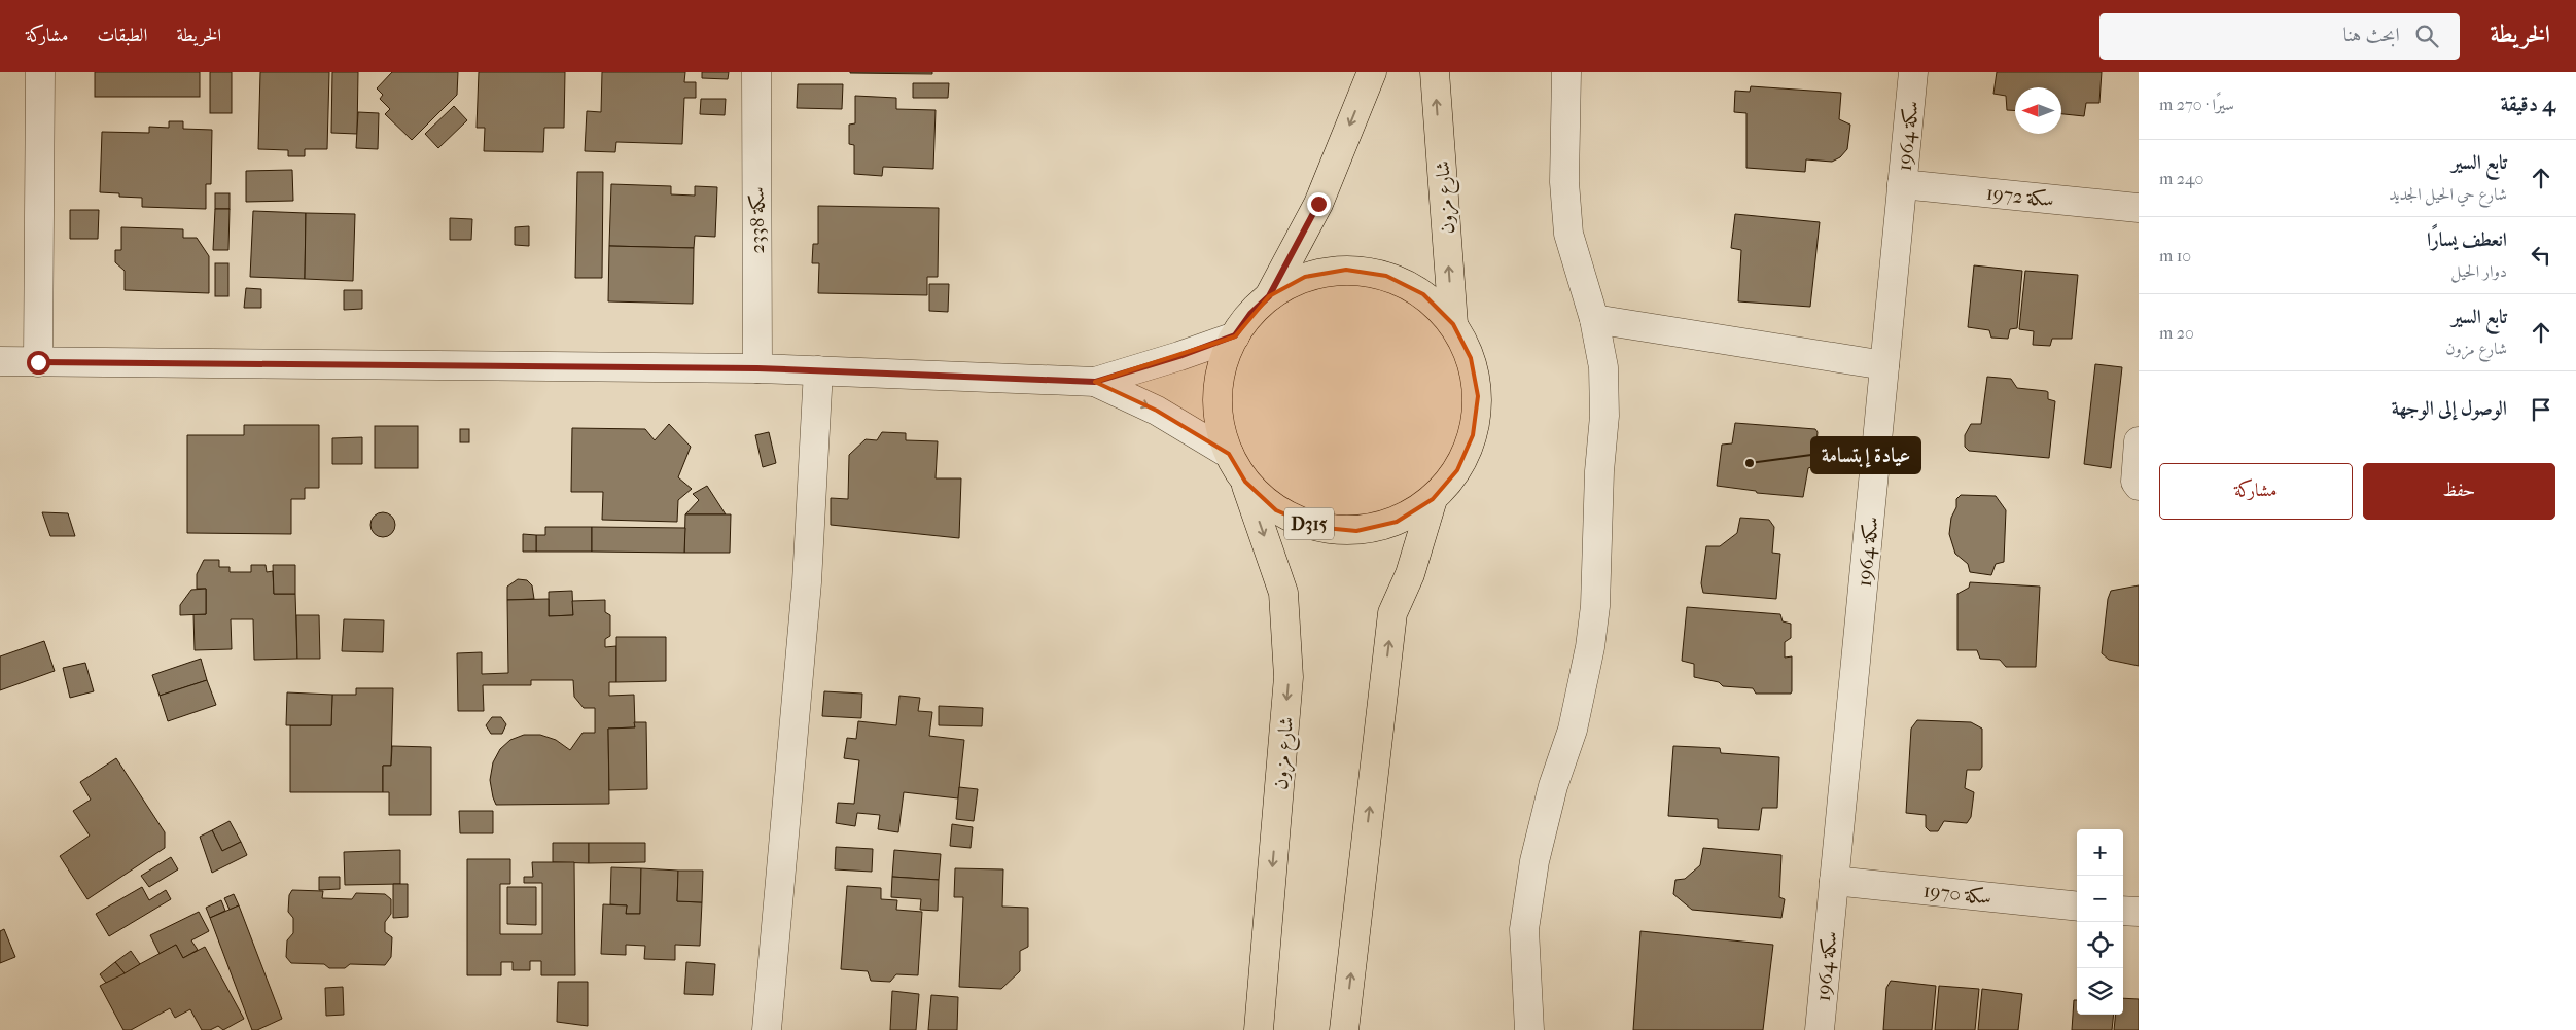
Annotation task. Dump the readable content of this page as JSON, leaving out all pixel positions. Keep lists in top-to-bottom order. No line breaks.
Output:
{"streets":{"main road":["شارع مزون","D315"],"street":["سكة 1964","سكة 1972","سكة 2338","سكة 1970"]},"crossings":[["سكة 1964","سكة 1972"],["سكة 1964","سكة 1970"],["شارع مزون","D315"]],"places":["عيادة إبتسامة"],"north":"left","page":{"header":"الخريطة","search":"ابحث هنا","nav":["الخريطة","الطبقات","مشاركة"],"heading":["4 دقيقة","سيرًا · 270 m"],"list":[["تابع السير","شارع حي الحيل الجديد","240 m"],["انعطف يسارًا","دوار الحيل","10 m"],["تابع السير","شارع مزون","20 m"],"الوصول إلى الوجهة"],"buttons":["حفظ","مشاركة"],"map_buttons":["+","−"]}}
